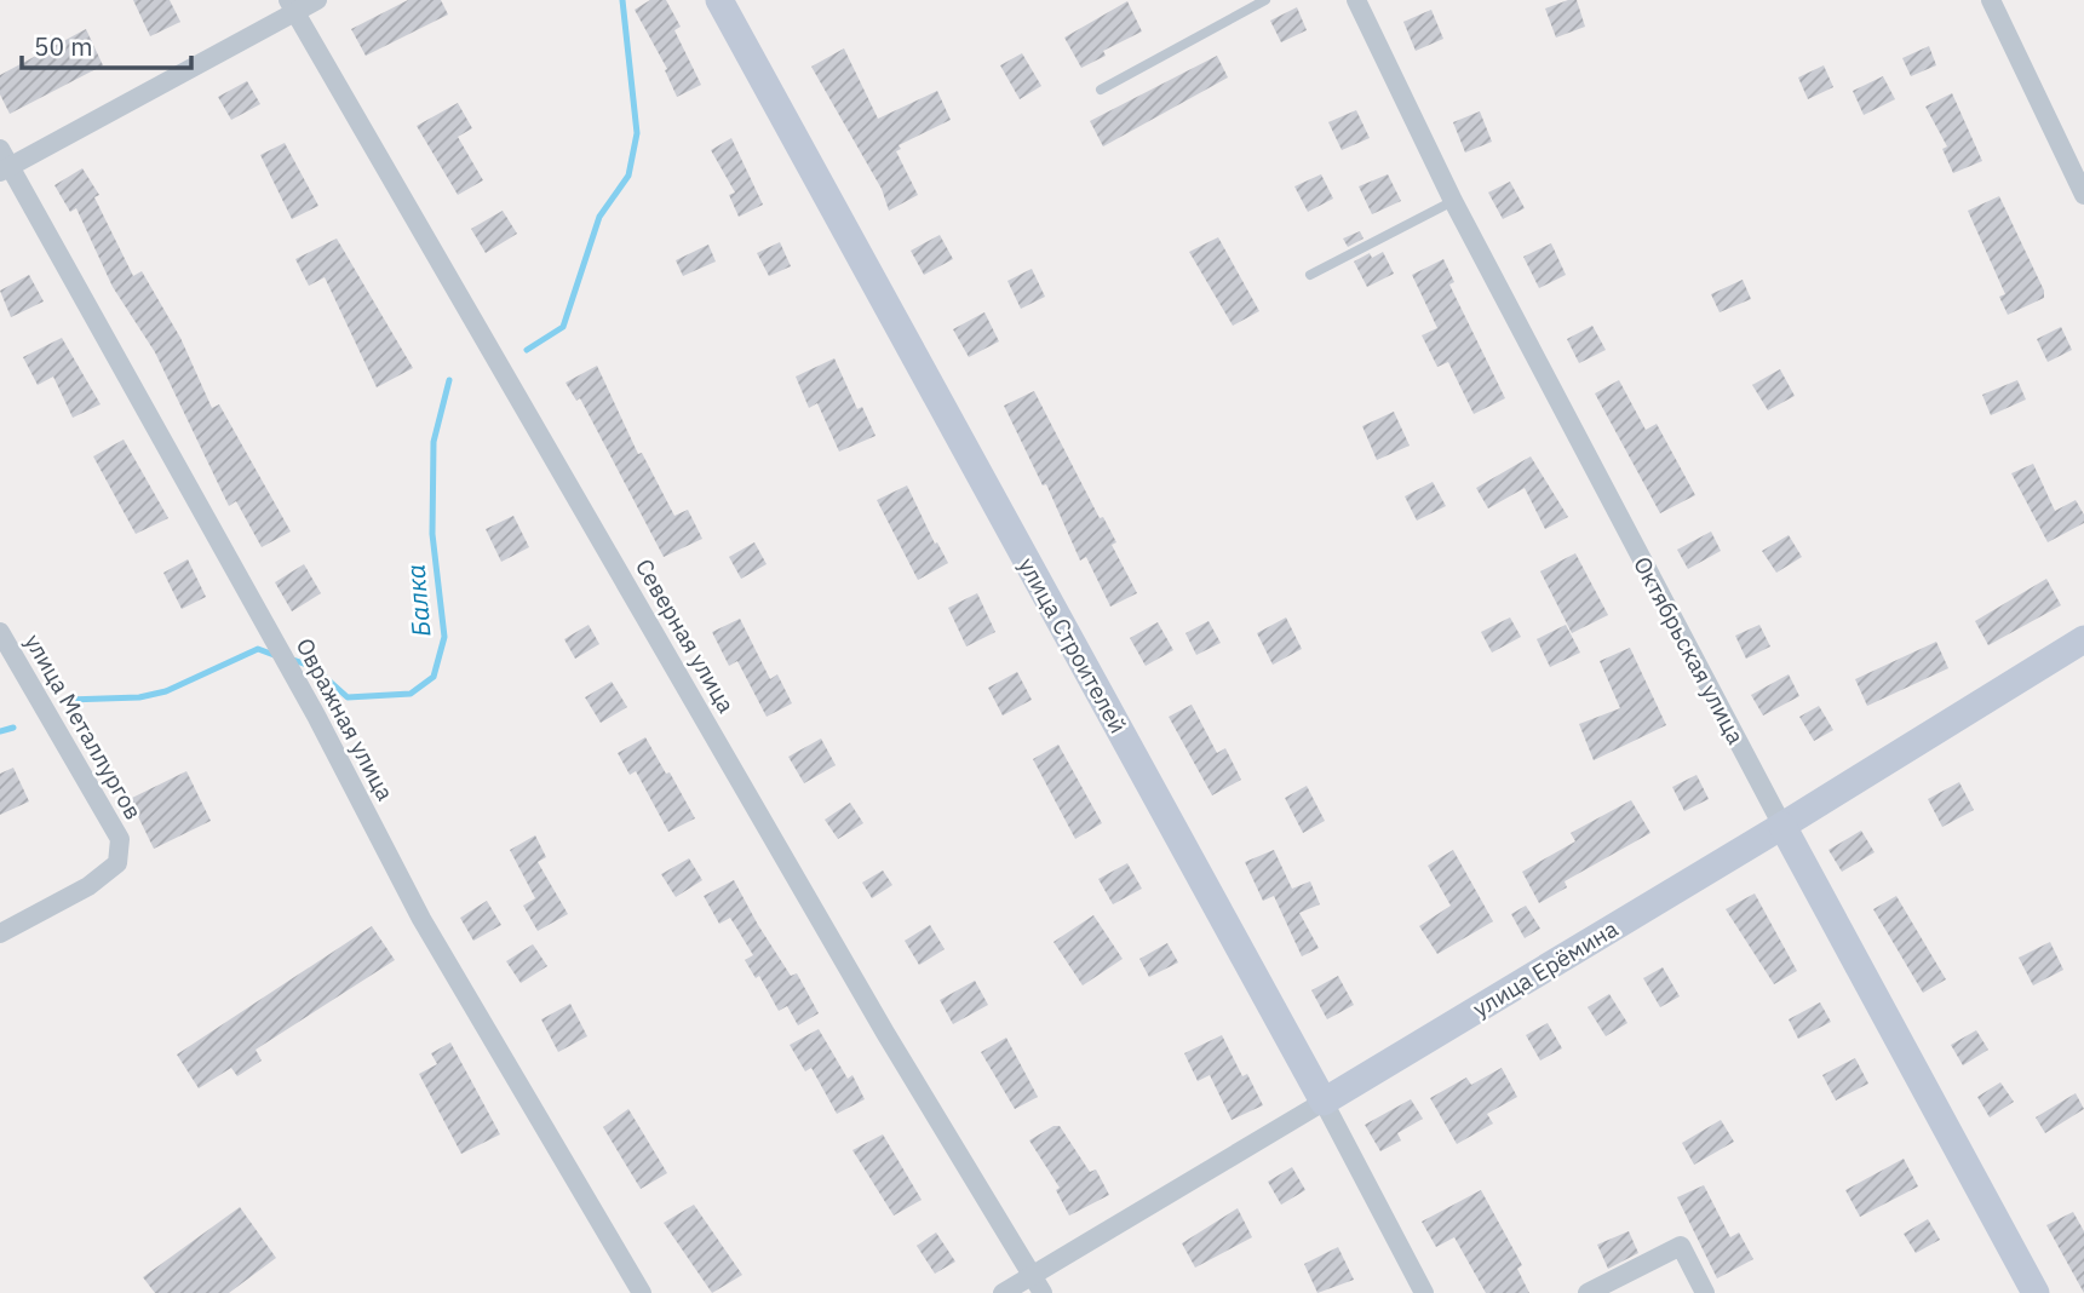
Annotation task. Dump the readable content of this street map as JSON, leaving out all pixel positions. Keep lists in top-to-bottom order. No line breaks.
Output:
{"streets":{"street":["Северная улица","улица Строителей","Октябрьская улица","Овражная улица","улица Металлургов","улица Ерёмина"]},"crossings":[["Северная улица","улица Ерёмина"],["улица Строителей","улица Ерёмина"],["Октябрьская улица","улица Ерёмина"]],"water":["Балка"],"scale_bar":"50 m"}
